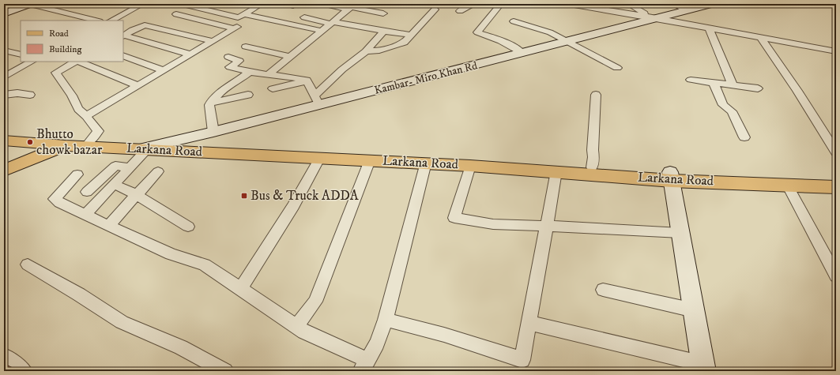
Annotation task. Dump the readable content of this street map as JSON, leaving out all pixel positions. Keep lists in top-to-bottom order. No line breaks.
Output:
{"streets":{"main road":["Kambar- Miro Khan Rd","Larkana Road"]},"crossings":[["Kambar- Miro Khan Rd","Larkana Road"]],"places":{"other":["Bhutto chowk bazar"],"transit":["Bus & Truck ADDA"]},"legend":["Road","Building"]}
